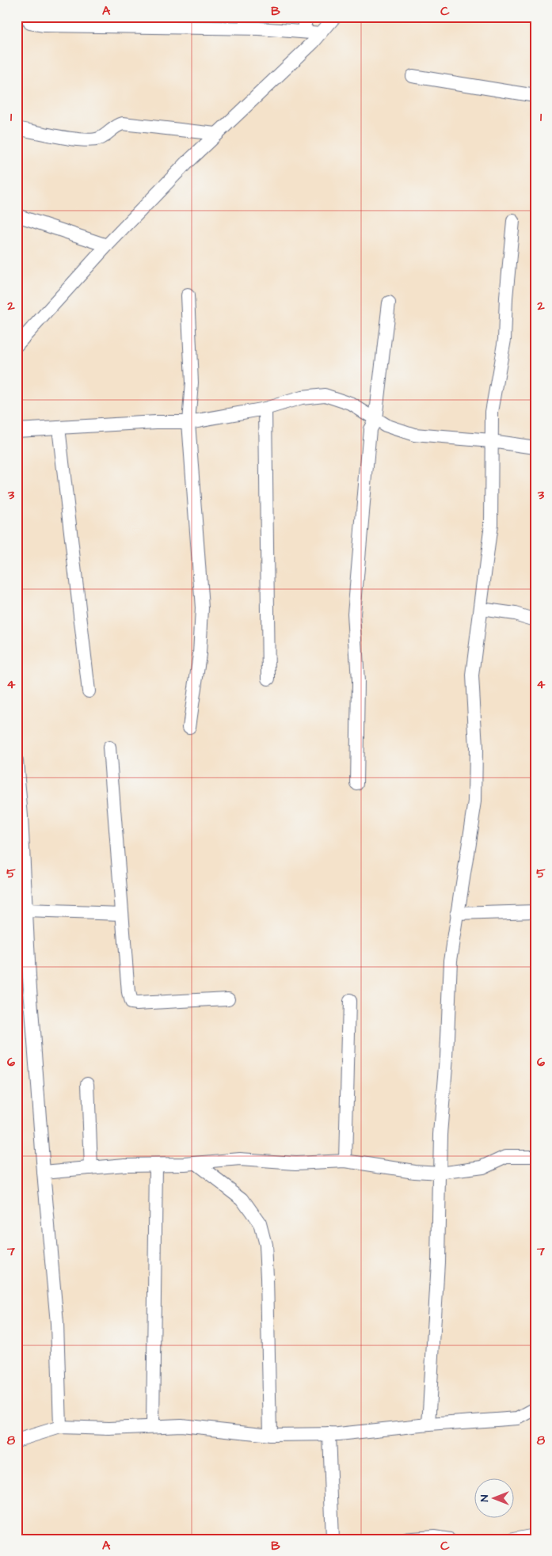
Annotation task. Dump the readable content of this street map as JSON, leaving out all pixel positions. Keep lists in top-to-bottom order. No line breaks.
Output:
{"north":"left","grid":{"columns":["A","B","C"],"rows":["1","2","3","4","5","6","7","8"]}}
